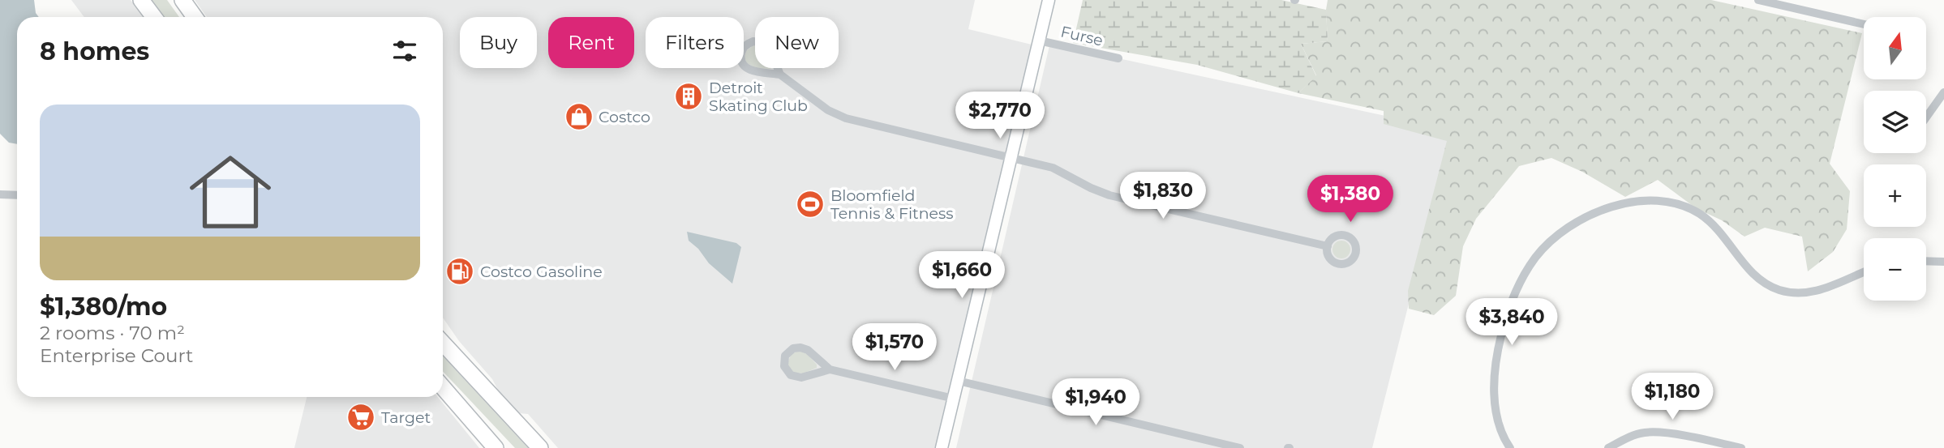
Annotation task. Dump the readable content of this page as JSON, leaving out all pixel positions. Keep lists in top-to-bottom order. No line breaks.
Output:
{"streets":{"street":["Furse"]},"places":{"building":["Detroit Skating Club"],"shop":["Costco"],"sports":["Bloomfield Tennis & Fitness"],"fuel station":["Costco Gasoline"],"supermarket":["Target"]},"north":"top","page":{"map_buttons":["+","−"],"chip":["Buy","Rent","Filters","New"],"heading":"8 homes","list":[{"name":"$1,380/mo","note":"2 rooms · 70 m² · Enterprise Court"}],"price":["$2,770","$1,830","$1,380","$1,660","$3,840","$1,570","$1,180","$1,940"]}}
